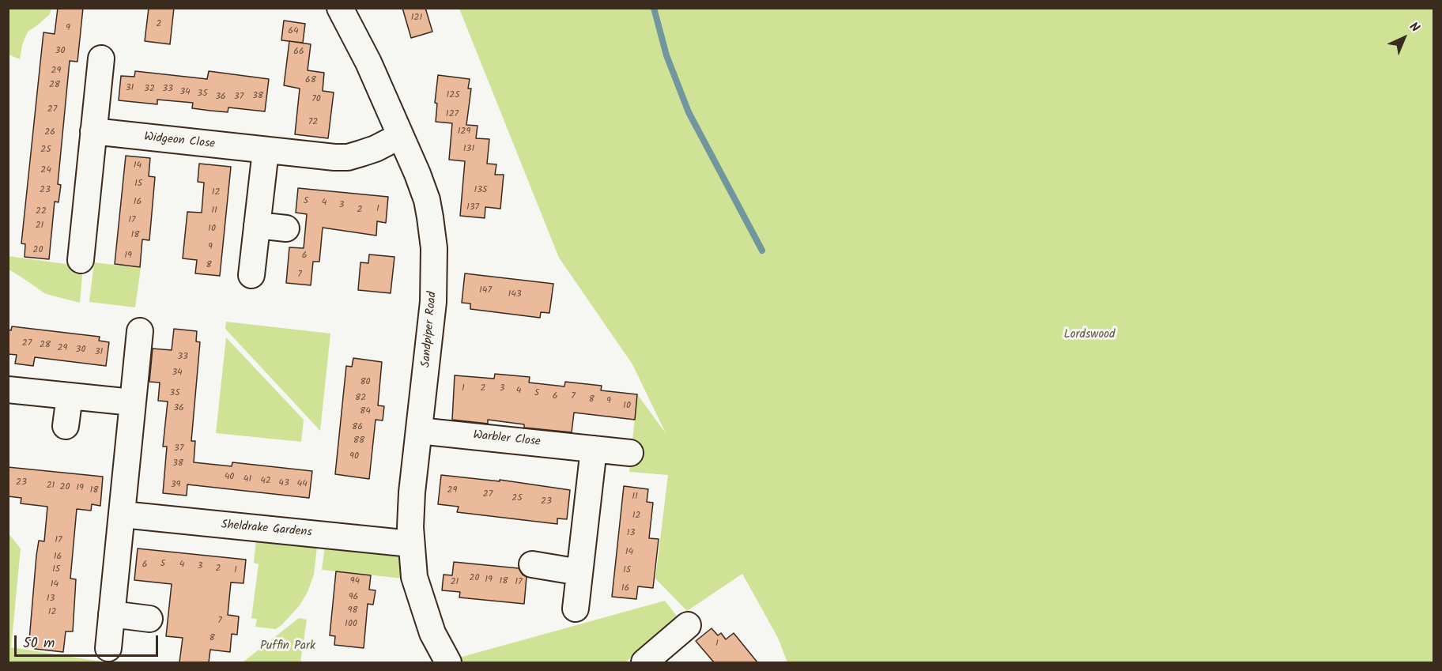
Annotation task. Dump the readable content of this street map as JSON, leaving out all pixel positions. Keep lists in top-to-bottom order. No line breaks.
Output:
{"streets":{"street":["Widgeon Close","Sandpiper Road","Warbler Close","Sheldrake Gardens"]},"crossings":[["Widgeon Close","Sandpiper Road"],["Sandpiper Road","Warbler Close"],["Sandpiper Road","Sheldrake Gardens"]],"parks":["Lordswood","Puffin Park"],"house_numbers":["121","2","9","64","30","66","29","68","28","31","32","33","34","35","125","38","36","37","70","27","127","72","129","26","131","25","14","24","15","23","135","12","5","16","4","3","137","1","2","11","22","17","21","10","18","9","20","19","6","8","7","147","143","27","28","29","30","31","33","34","80","1","2","3","4","35","5","6","7","82","8","9","10","36","84","86","88","37","90","38","40","41","42","23","43","44","39","21","20","19","18","29","27","11","25","23","12","13","17","14","16","5","6","4","3","2","15","1","15","20","19","94","18","21","17","14","16","96","13","98","12","7","100","8","1"],"scale_bar":"50 m","north":"top right"}
